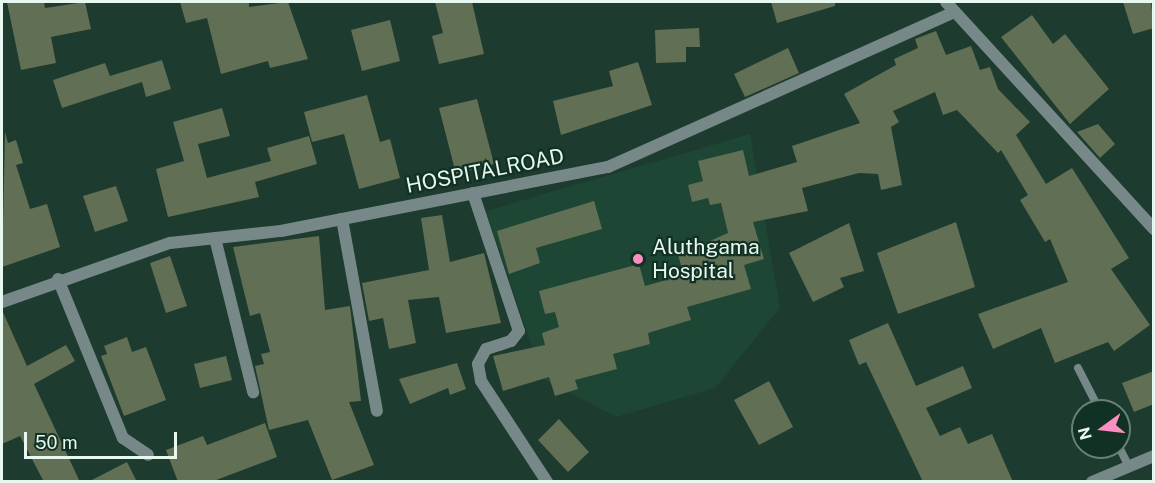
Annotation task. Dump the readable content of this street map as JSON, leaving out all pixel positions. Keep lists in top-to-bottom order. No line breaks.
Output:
{"streets":{"street":["HOSPITALROAD"]},"places":["Aluthgama Hospital"],"scale_bar":"50 m","north":"left"}
